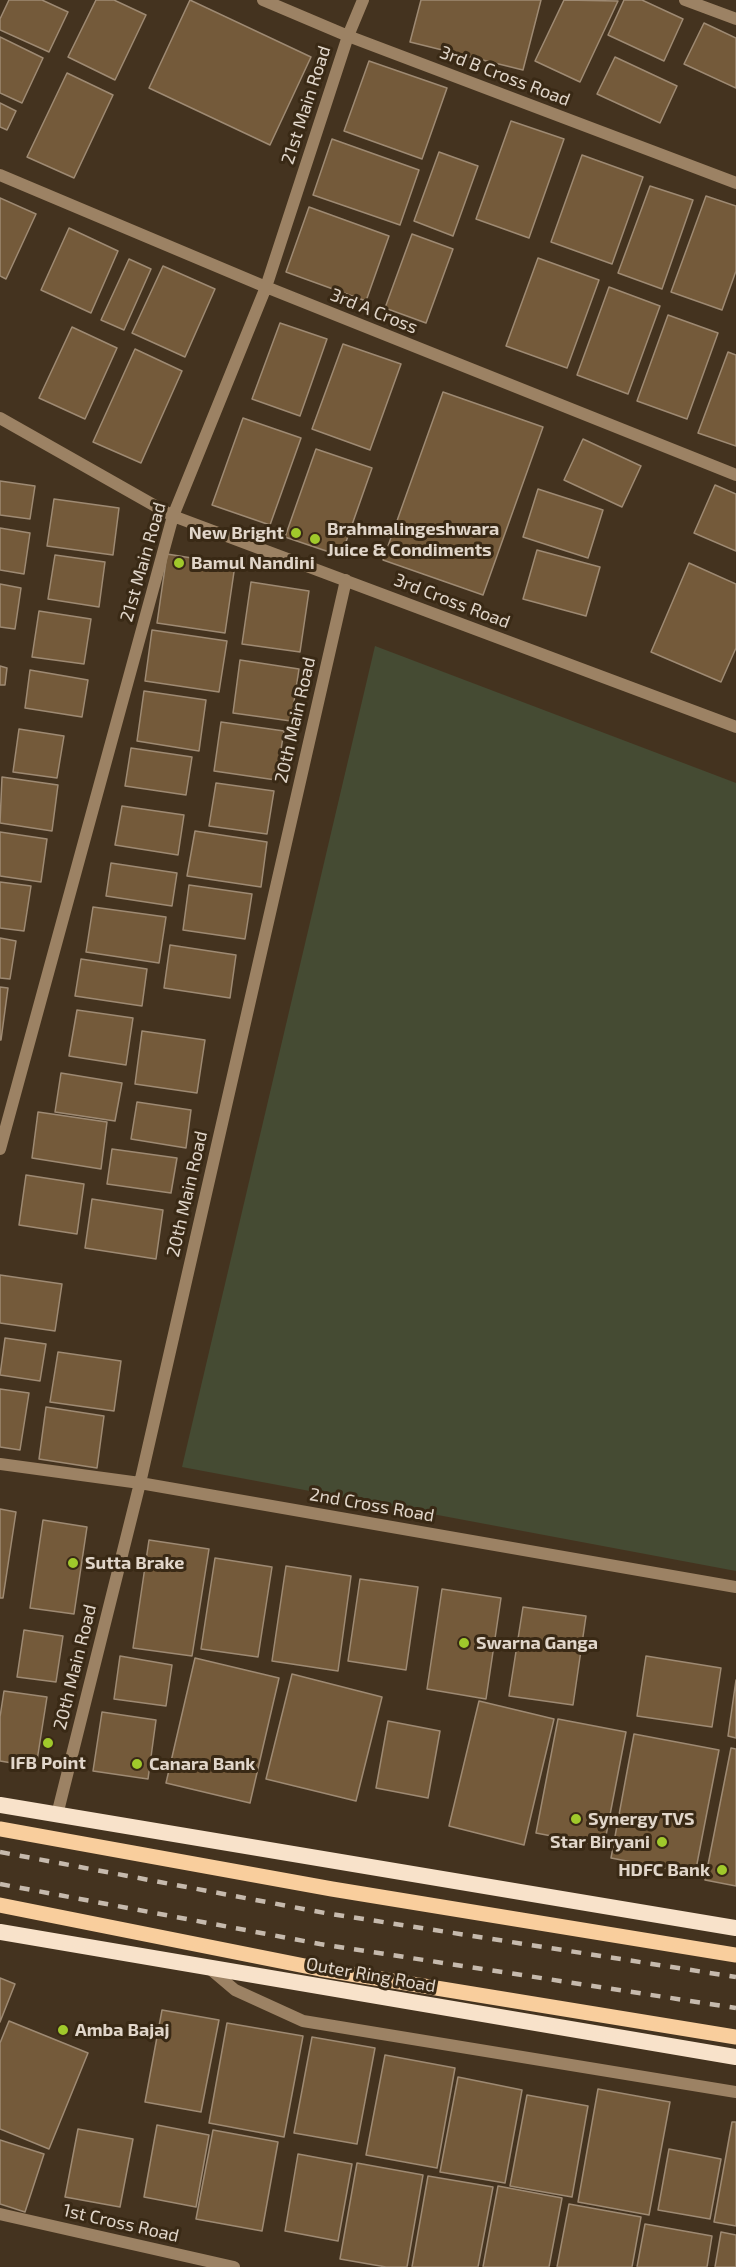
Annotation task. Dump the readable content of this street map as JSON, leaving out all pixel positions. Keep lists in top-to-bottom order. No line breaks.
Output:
{"streets":{"highway":["Outer Ring Road"],"street":["3rd B Cross Road","21st Main Road","3rd A Cross","3rd Cross Road","20th Main Road","2nd Cross Road","1st Cross Road"]},"crossings":[["3rd B Cross Road","21st Main Road"],["21st Main Road","3rd A Cross"],["21st Main Road","3rd Cross Road"],["3rd Cross Road","20th Main Road"],["20th Main Road","2nd Cross Road"]],"places":["New Bright","Brahmalingeshwara Juice & Condiments","Bamul Nandini","Sutta Brake","Swarna Ganga","IFB Point","Canara Bank","Synergy TVS","Star Biryani","HDFC Bank","Amba Bajaj"]}
